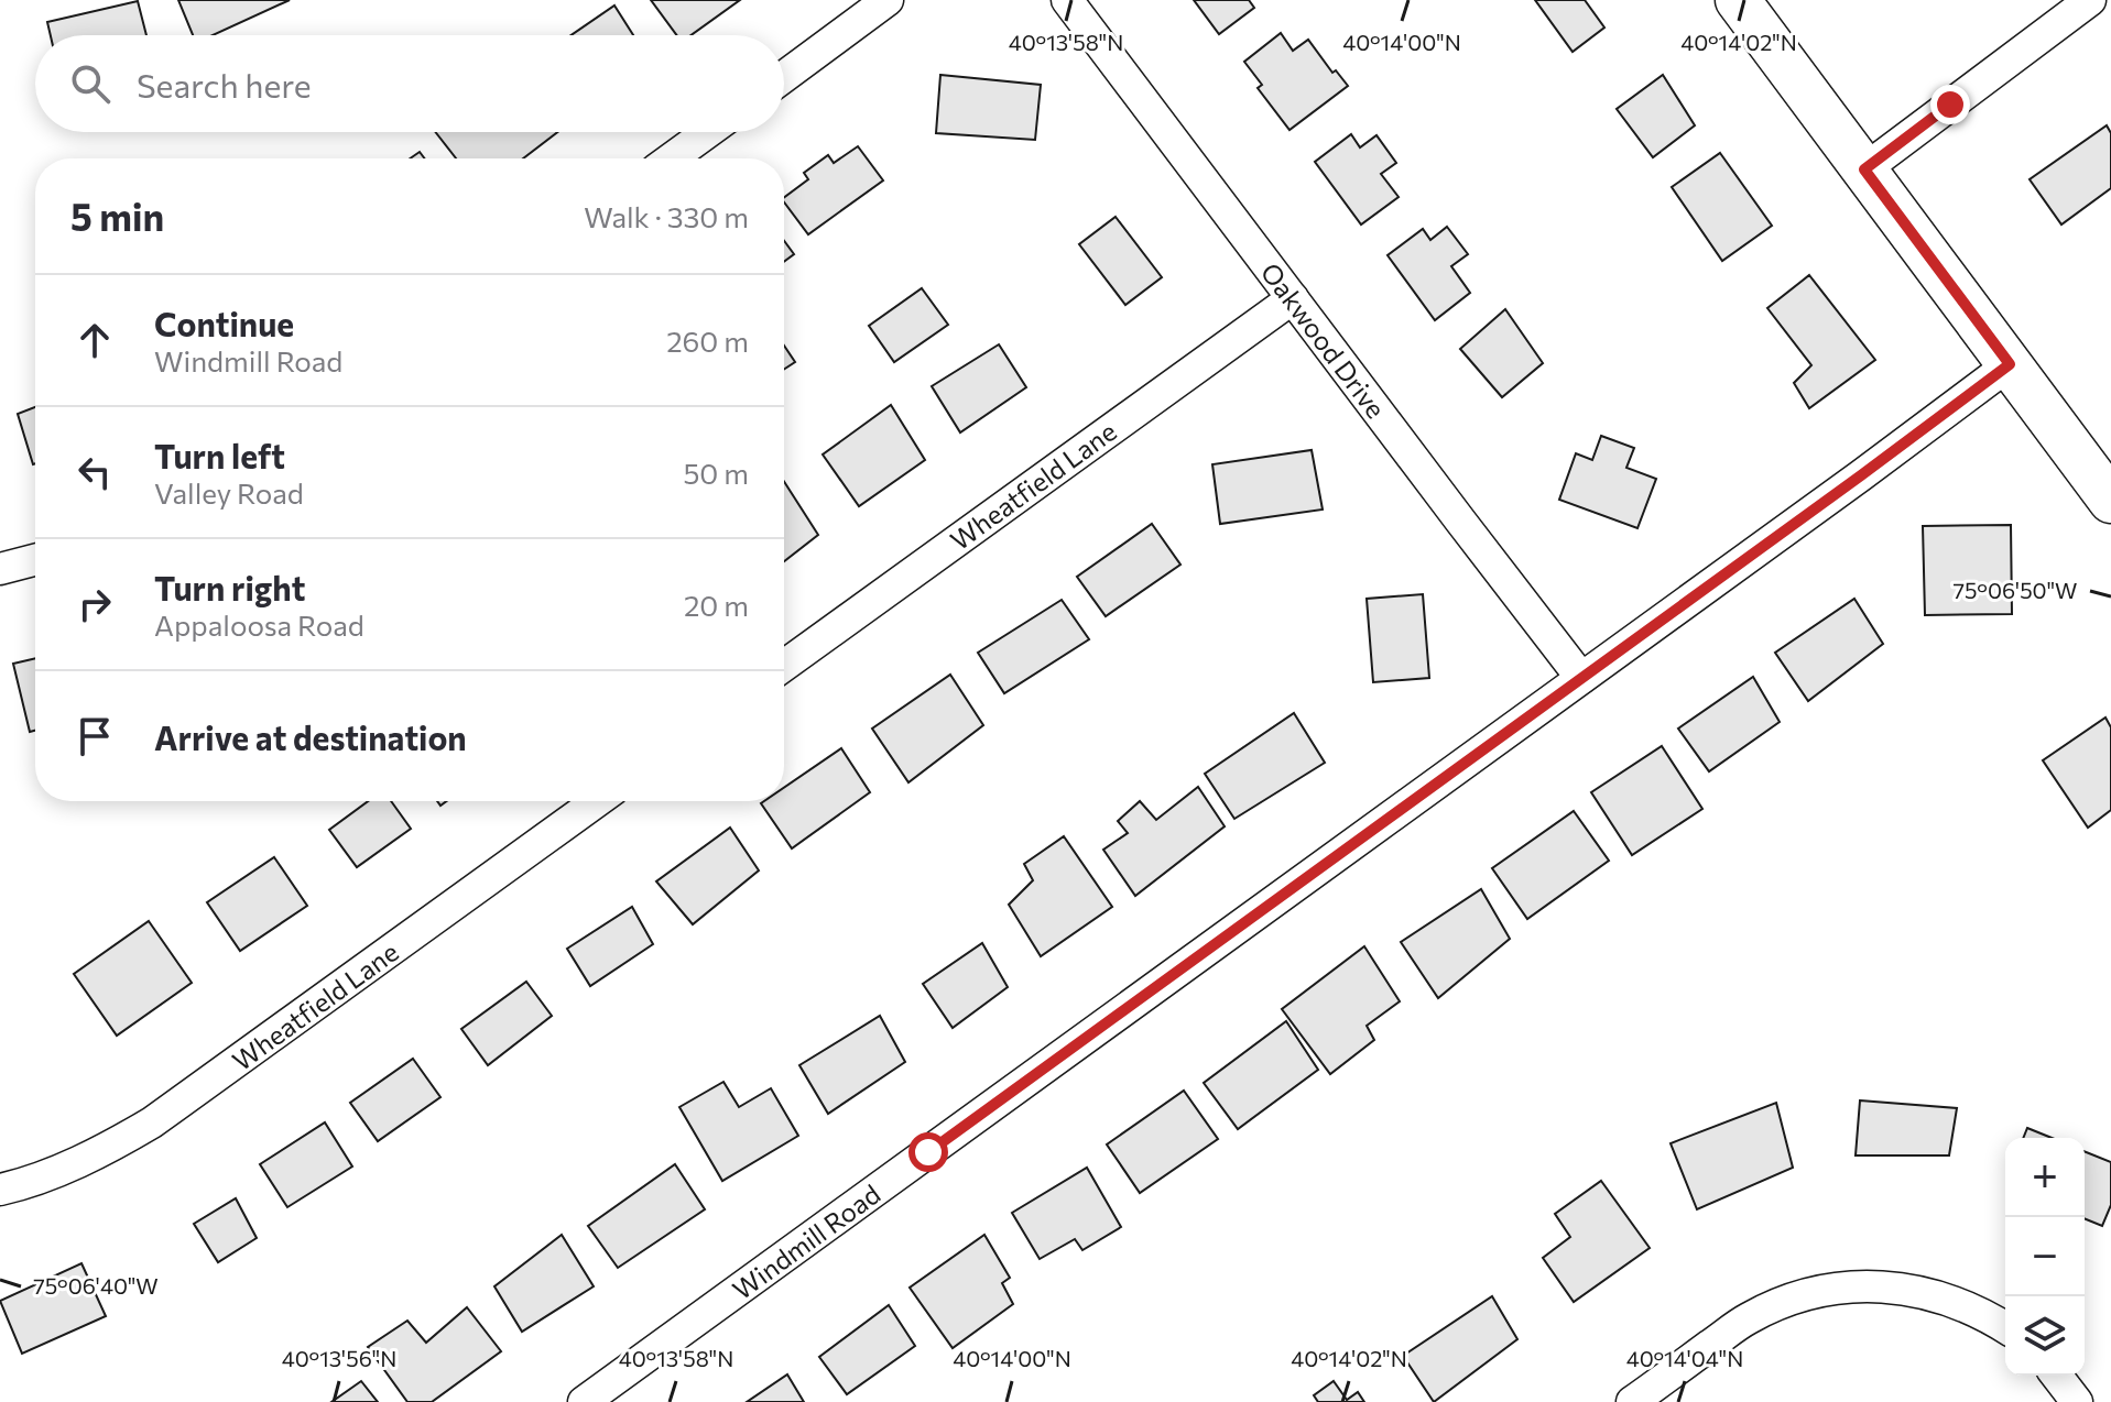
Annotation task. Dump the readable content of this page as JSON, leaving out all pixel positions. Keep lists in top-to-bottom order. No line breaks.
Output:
{"streets":{"street":["Oakwood Drive","Wheatfield Lane","Windmill Road"]},"crossings":[["Oakwood Drive","Wheatfield Lane"],["Oakwood Drive","Windmill Road"]],"page":{"search":"Search here","heading":["5 min","Walk · 330 m"],"list":[["Continue","Windmill Road","260 m"],["Turn left","Valley Road","50 m"],["Turn right","Appaloosa Road","20 m"],"Arrive at destination"],"map_buttons":["+","−"]},"coordinates":["40°13'58\"N","40°14'00\"N","40°14'02\"N","75°06'50\"W","75°06'40\"W","40°13'56\"N","40°14'04\"N"]}
